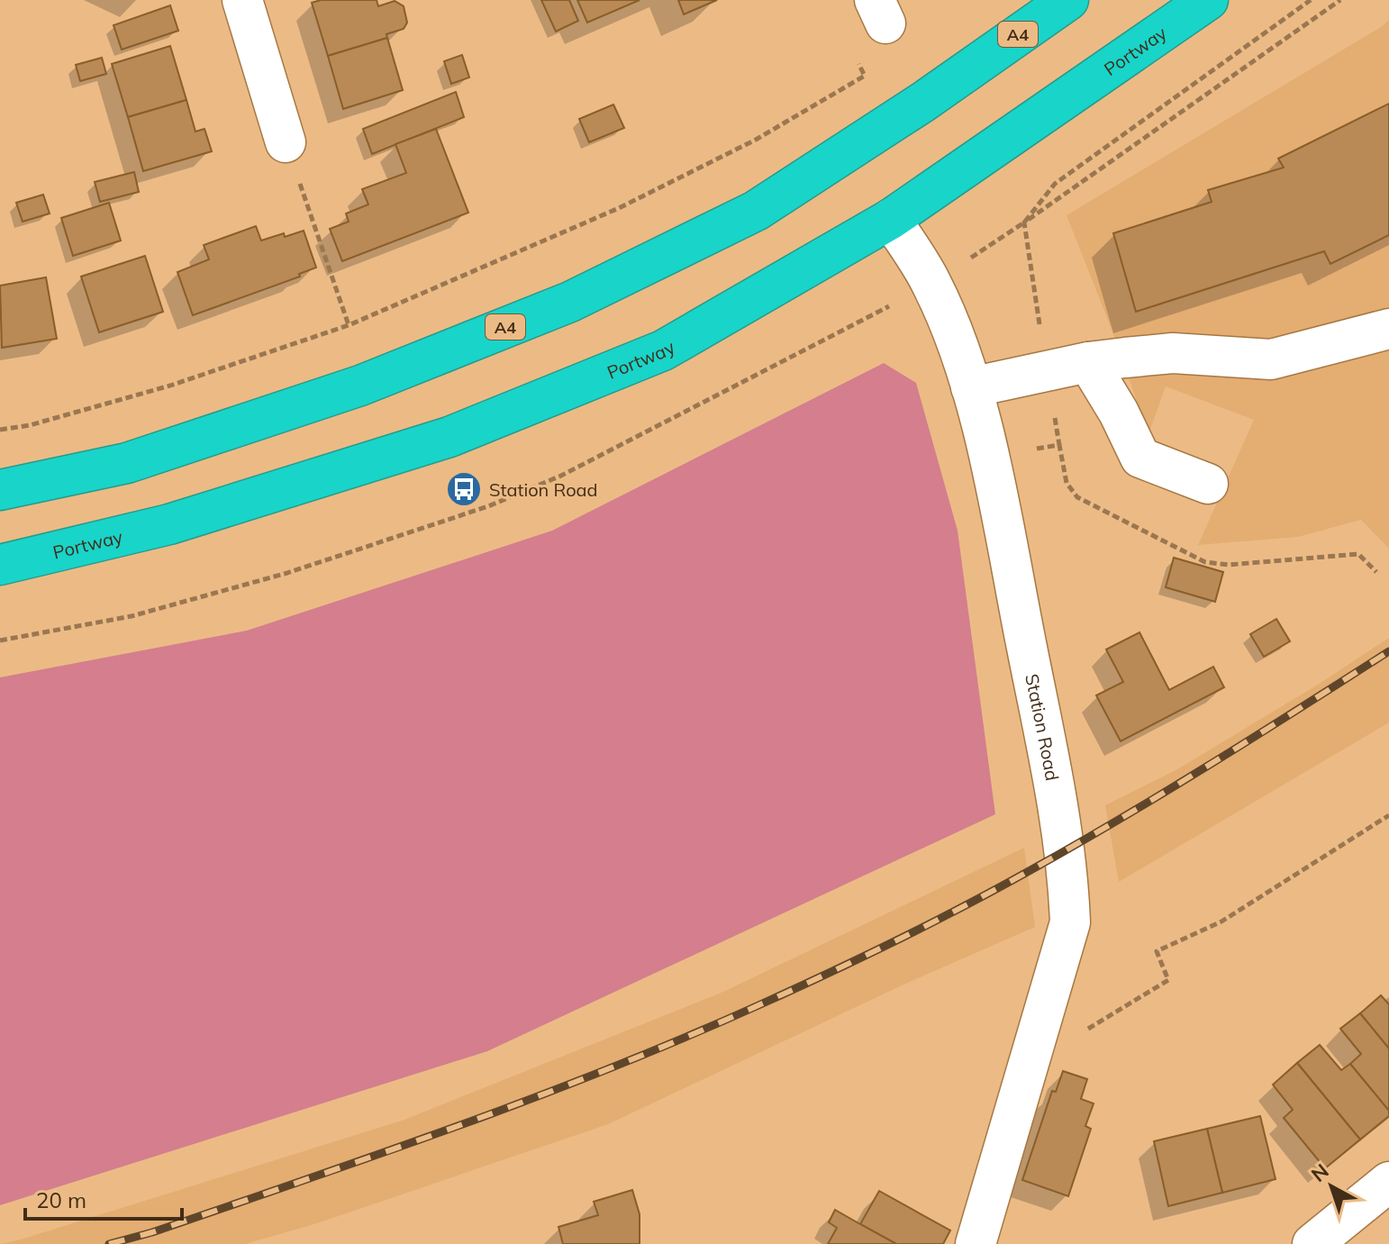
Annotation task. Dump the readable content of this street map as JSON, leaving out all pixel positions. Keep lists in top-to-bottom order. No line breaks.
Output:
{"streets":{"highway":["A4","Portway"],"street":["Station Road"]},"crossings":[["Portway","Station Road"]],"places":{"bus stop":["Station Road"]},"scale_bar":"20 m","north":"top left"}
